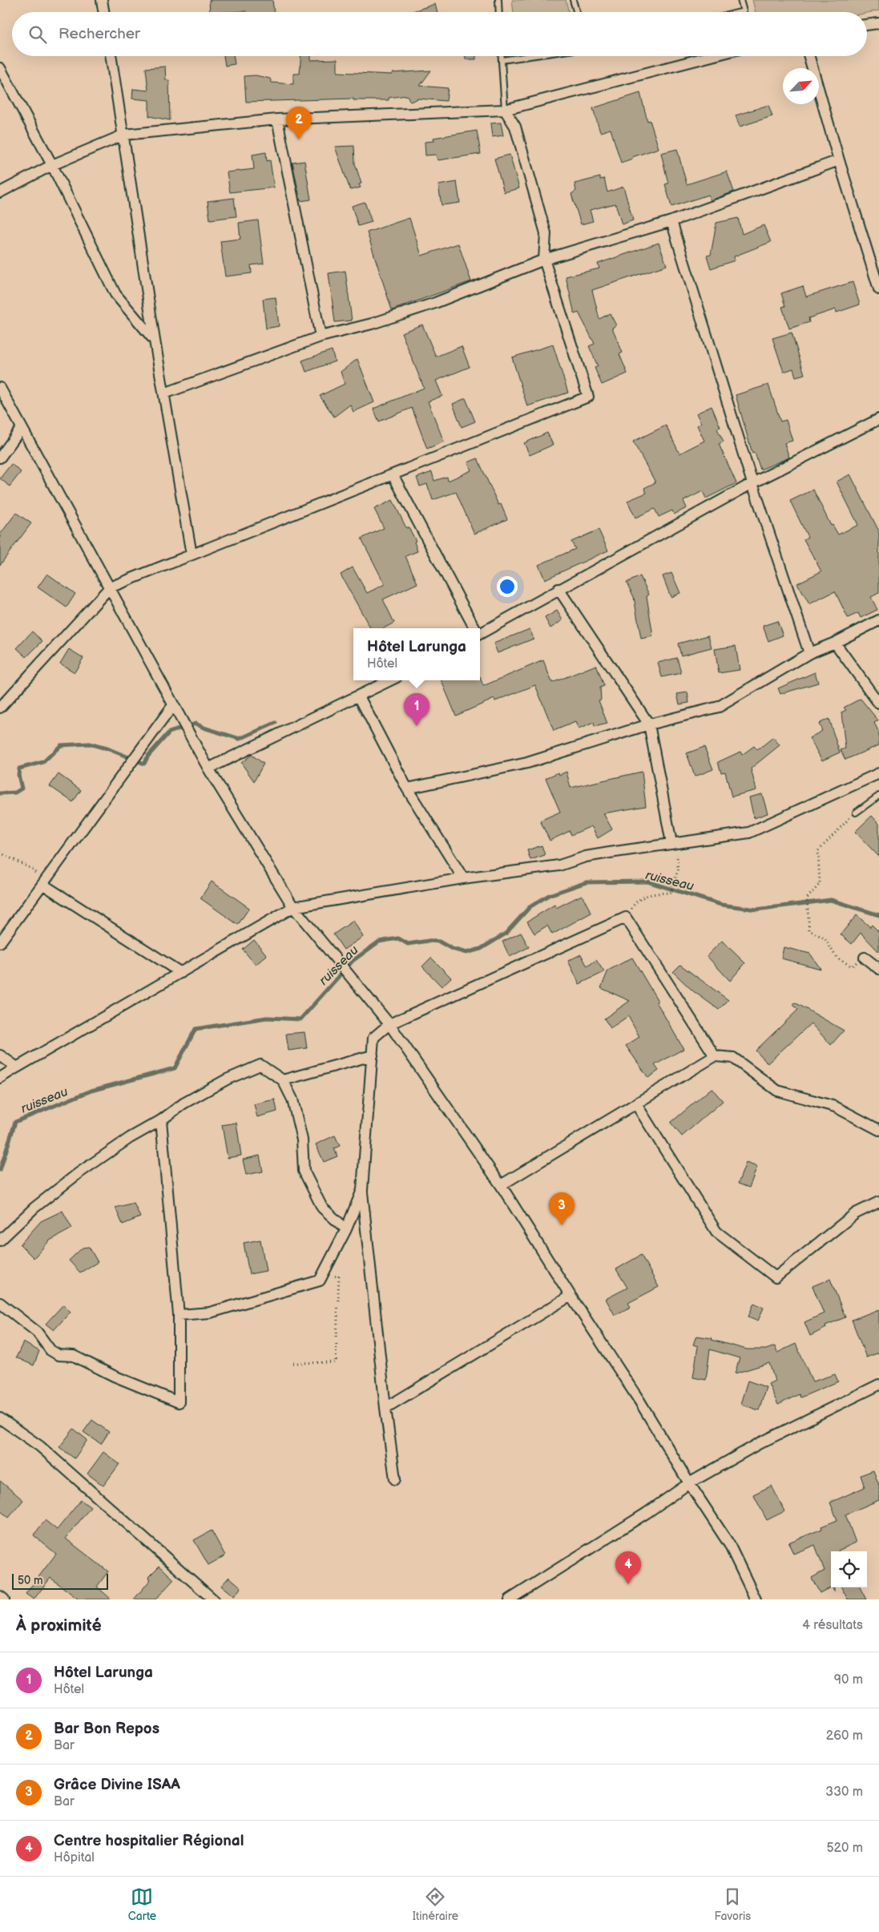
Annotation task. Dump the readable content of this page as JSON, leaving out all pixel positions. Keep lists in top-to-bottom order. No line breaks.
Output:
{"water":["ruisseau"],"scale_bar":"50 m","north":"top right","page":{"search":"Rechercher","pins":["2","1","3","4"],"popup":["Hôtel Larunga","Hôtel"],"scale":"50 m","heading":["À proximité","4 résultats"],"list":[{"mark":"1","name":"Hôtel Larunga","note":"Hôtel","value":"90 m"},{"mark":"2","name":"Bar Bon Repos","note":"Bar","value":"260 m"},{"mark":"3","name":"Grâce Divine ISAA","note":"Bar","value":"330 m"},{"mark":"4","name":"Centre hospitalier Régional","note":"Hôpital","value":"520 m"}],"nav":["Carte","Itinéraire","Favoris"]}}
